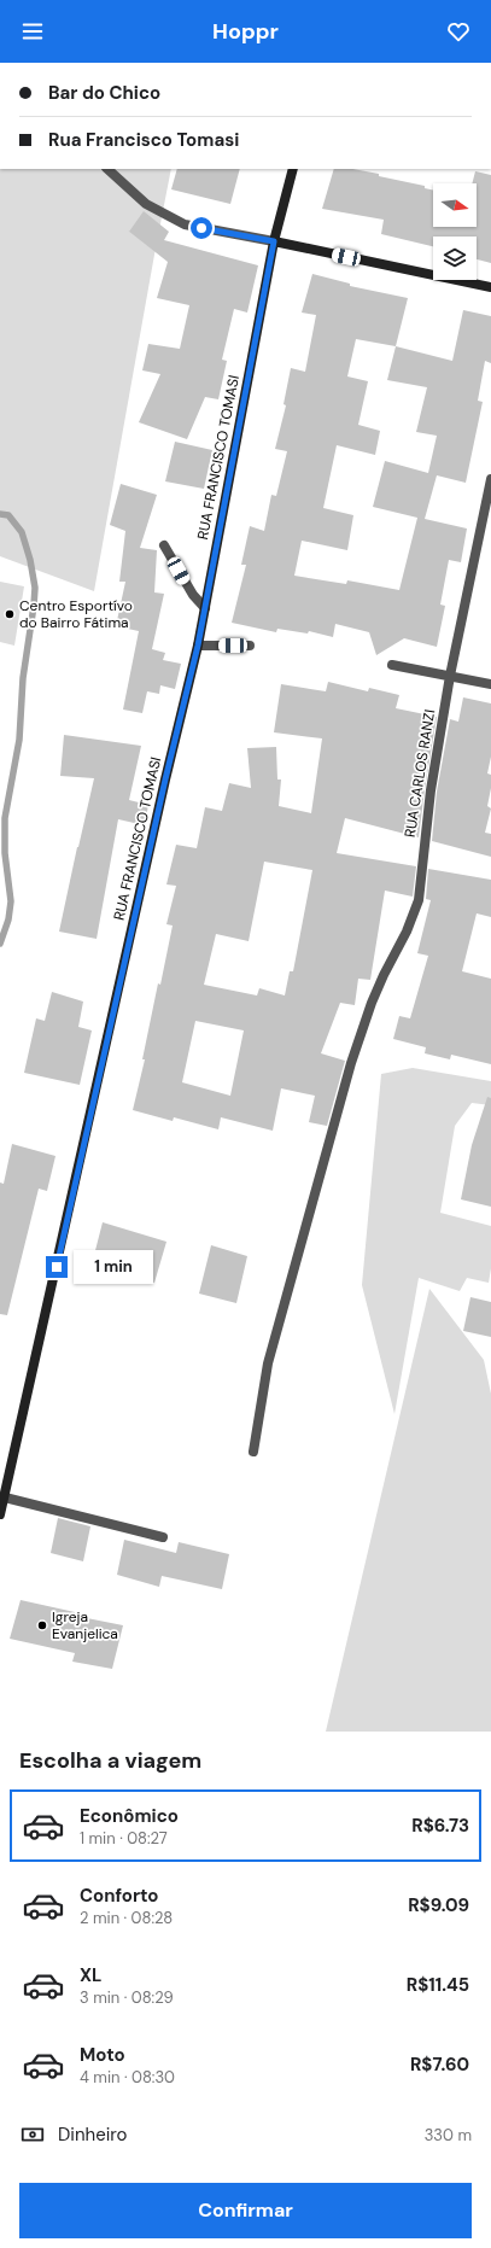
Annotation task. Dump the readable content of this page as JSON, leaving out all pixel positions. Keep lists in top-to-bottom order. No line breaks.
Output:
{"streets":{"main road":["RUA FRANCISCO TOMASI"],"street":["RUA CARLOS RANZI"]},"places":["Centro Esportívo do Bairro Fátima","Igreja Evanjelica"],"north":"right","page":{"header":"Hoppr","banner":["Bar do Chico","Rua Francisco Tomasi"],"bubble":"1 min","heading":"Escolha a viagem","list":[{"name":"Econômico","note":"1 min · 08:27","value":"R$6.73"},{"name":"Conforto","note":"2 min · 08:28","value":"R$9.09"},{"name":"XL","note":"3 min · 08:29","value":"R$11.45"},{"name":"Moto","note":"4 min · 08:30","value":"R$7.60"}],"pay":["Dinheiro","330 m"],"buttons":"Confirmar"}}
